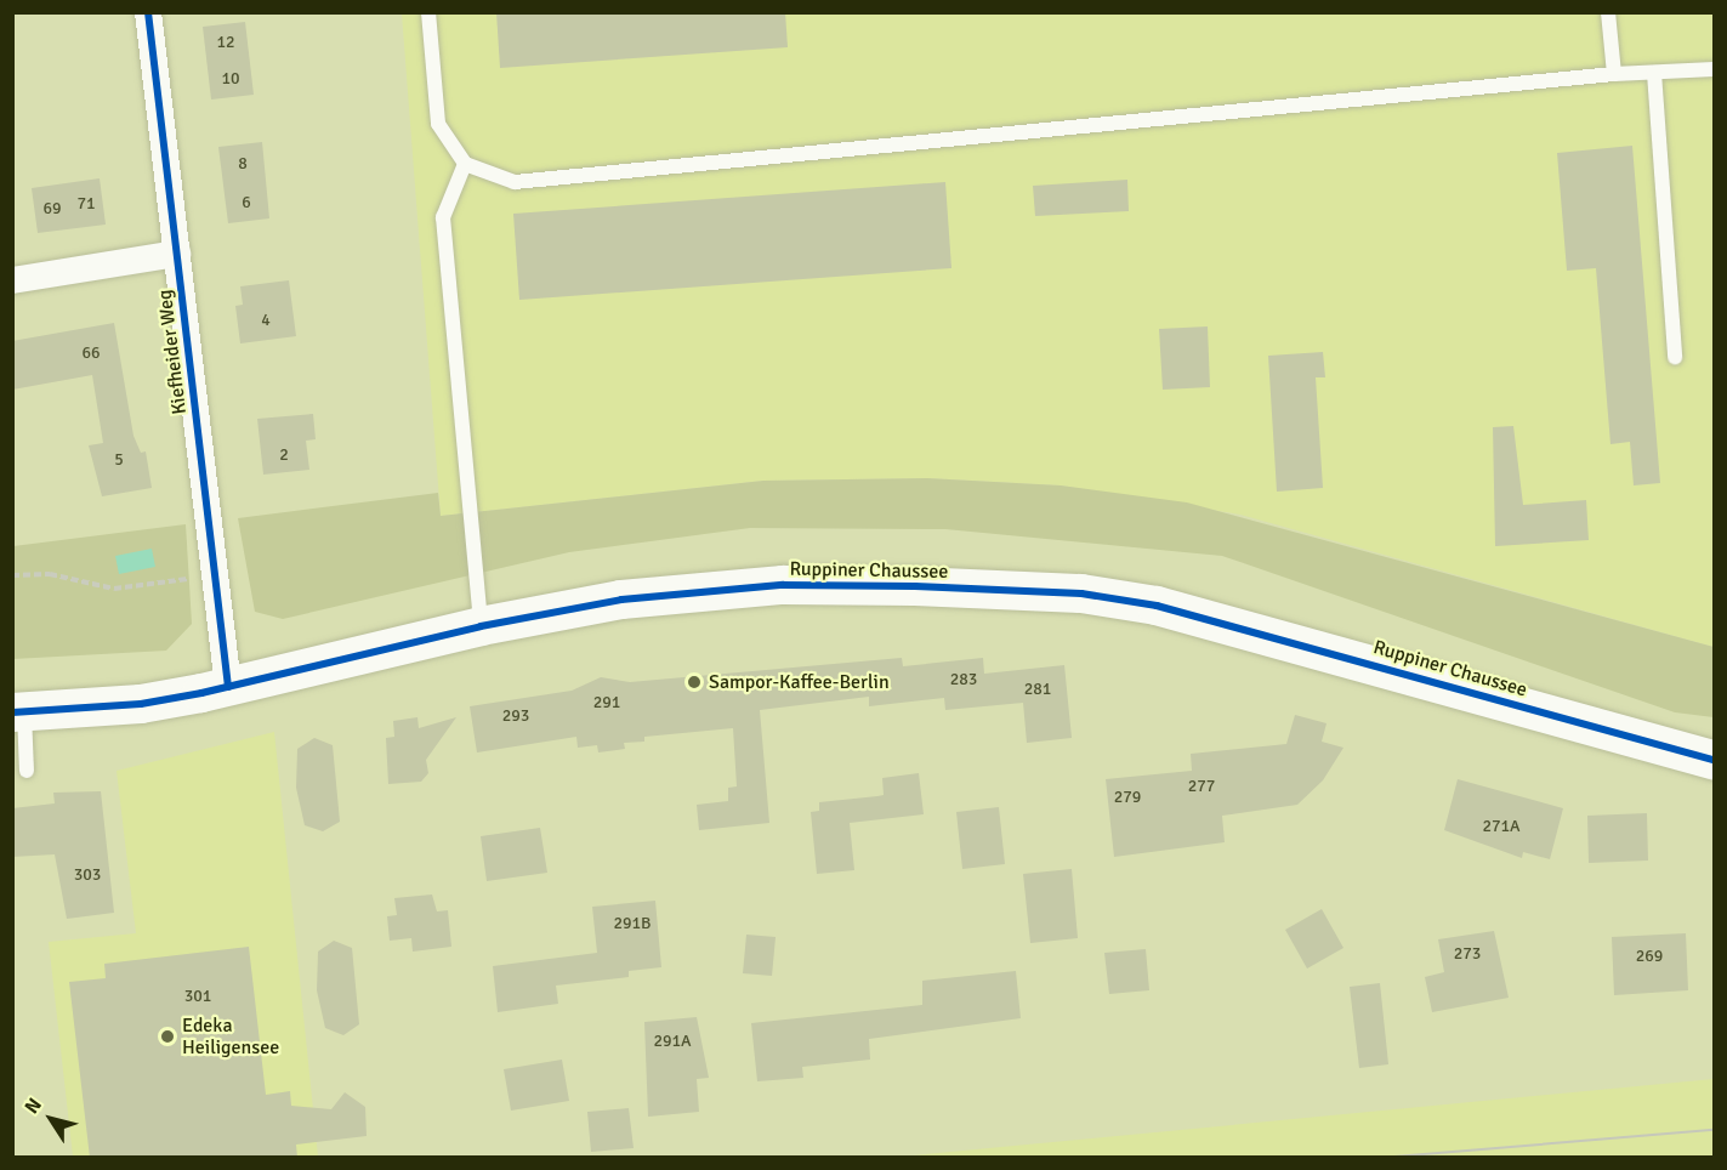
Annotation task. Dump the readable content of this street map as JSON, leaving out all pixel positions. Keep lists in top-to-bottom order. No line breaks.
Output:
{"streets":{"main road":["Ruppiner Chaussee"],"street":["Kiefheider Weg"]},"crossings":[["Kiefheider Weg","Ruppiner Chaussee"]],"places":["Sampor-Kaffee-Berlin","Edeka Heiligensee"],"house_numbers":["12","10","8","6","71","69","4","66","2","5","283","281","291","293","277","279","271A","303","291B","273","269","301","291A"],"north":"top left"}
